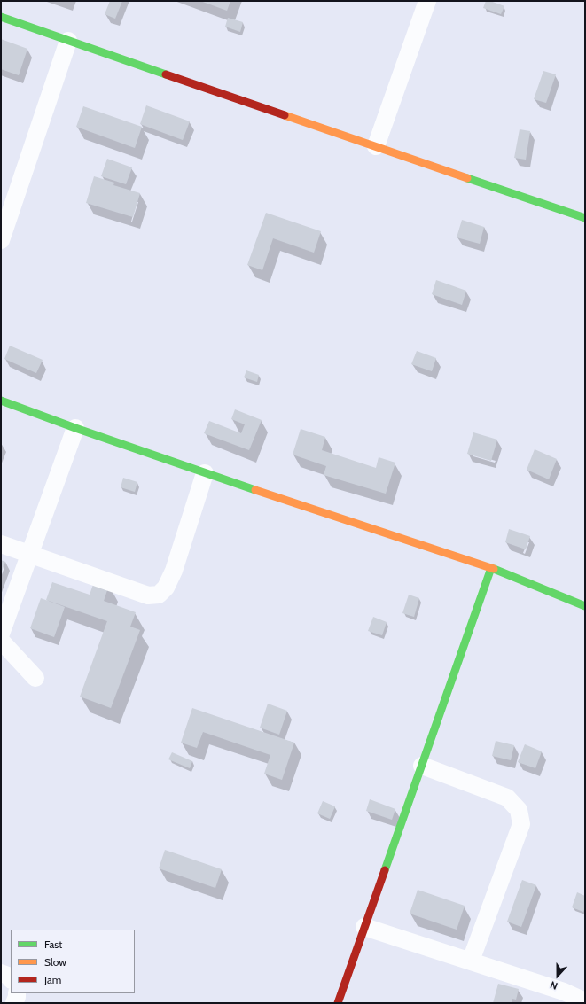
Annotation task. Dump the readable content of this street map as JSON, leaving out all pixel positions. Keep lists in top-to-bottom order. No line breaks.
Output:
{"legend":["Fast","Slow","Jam"],"north":"bottom"}
